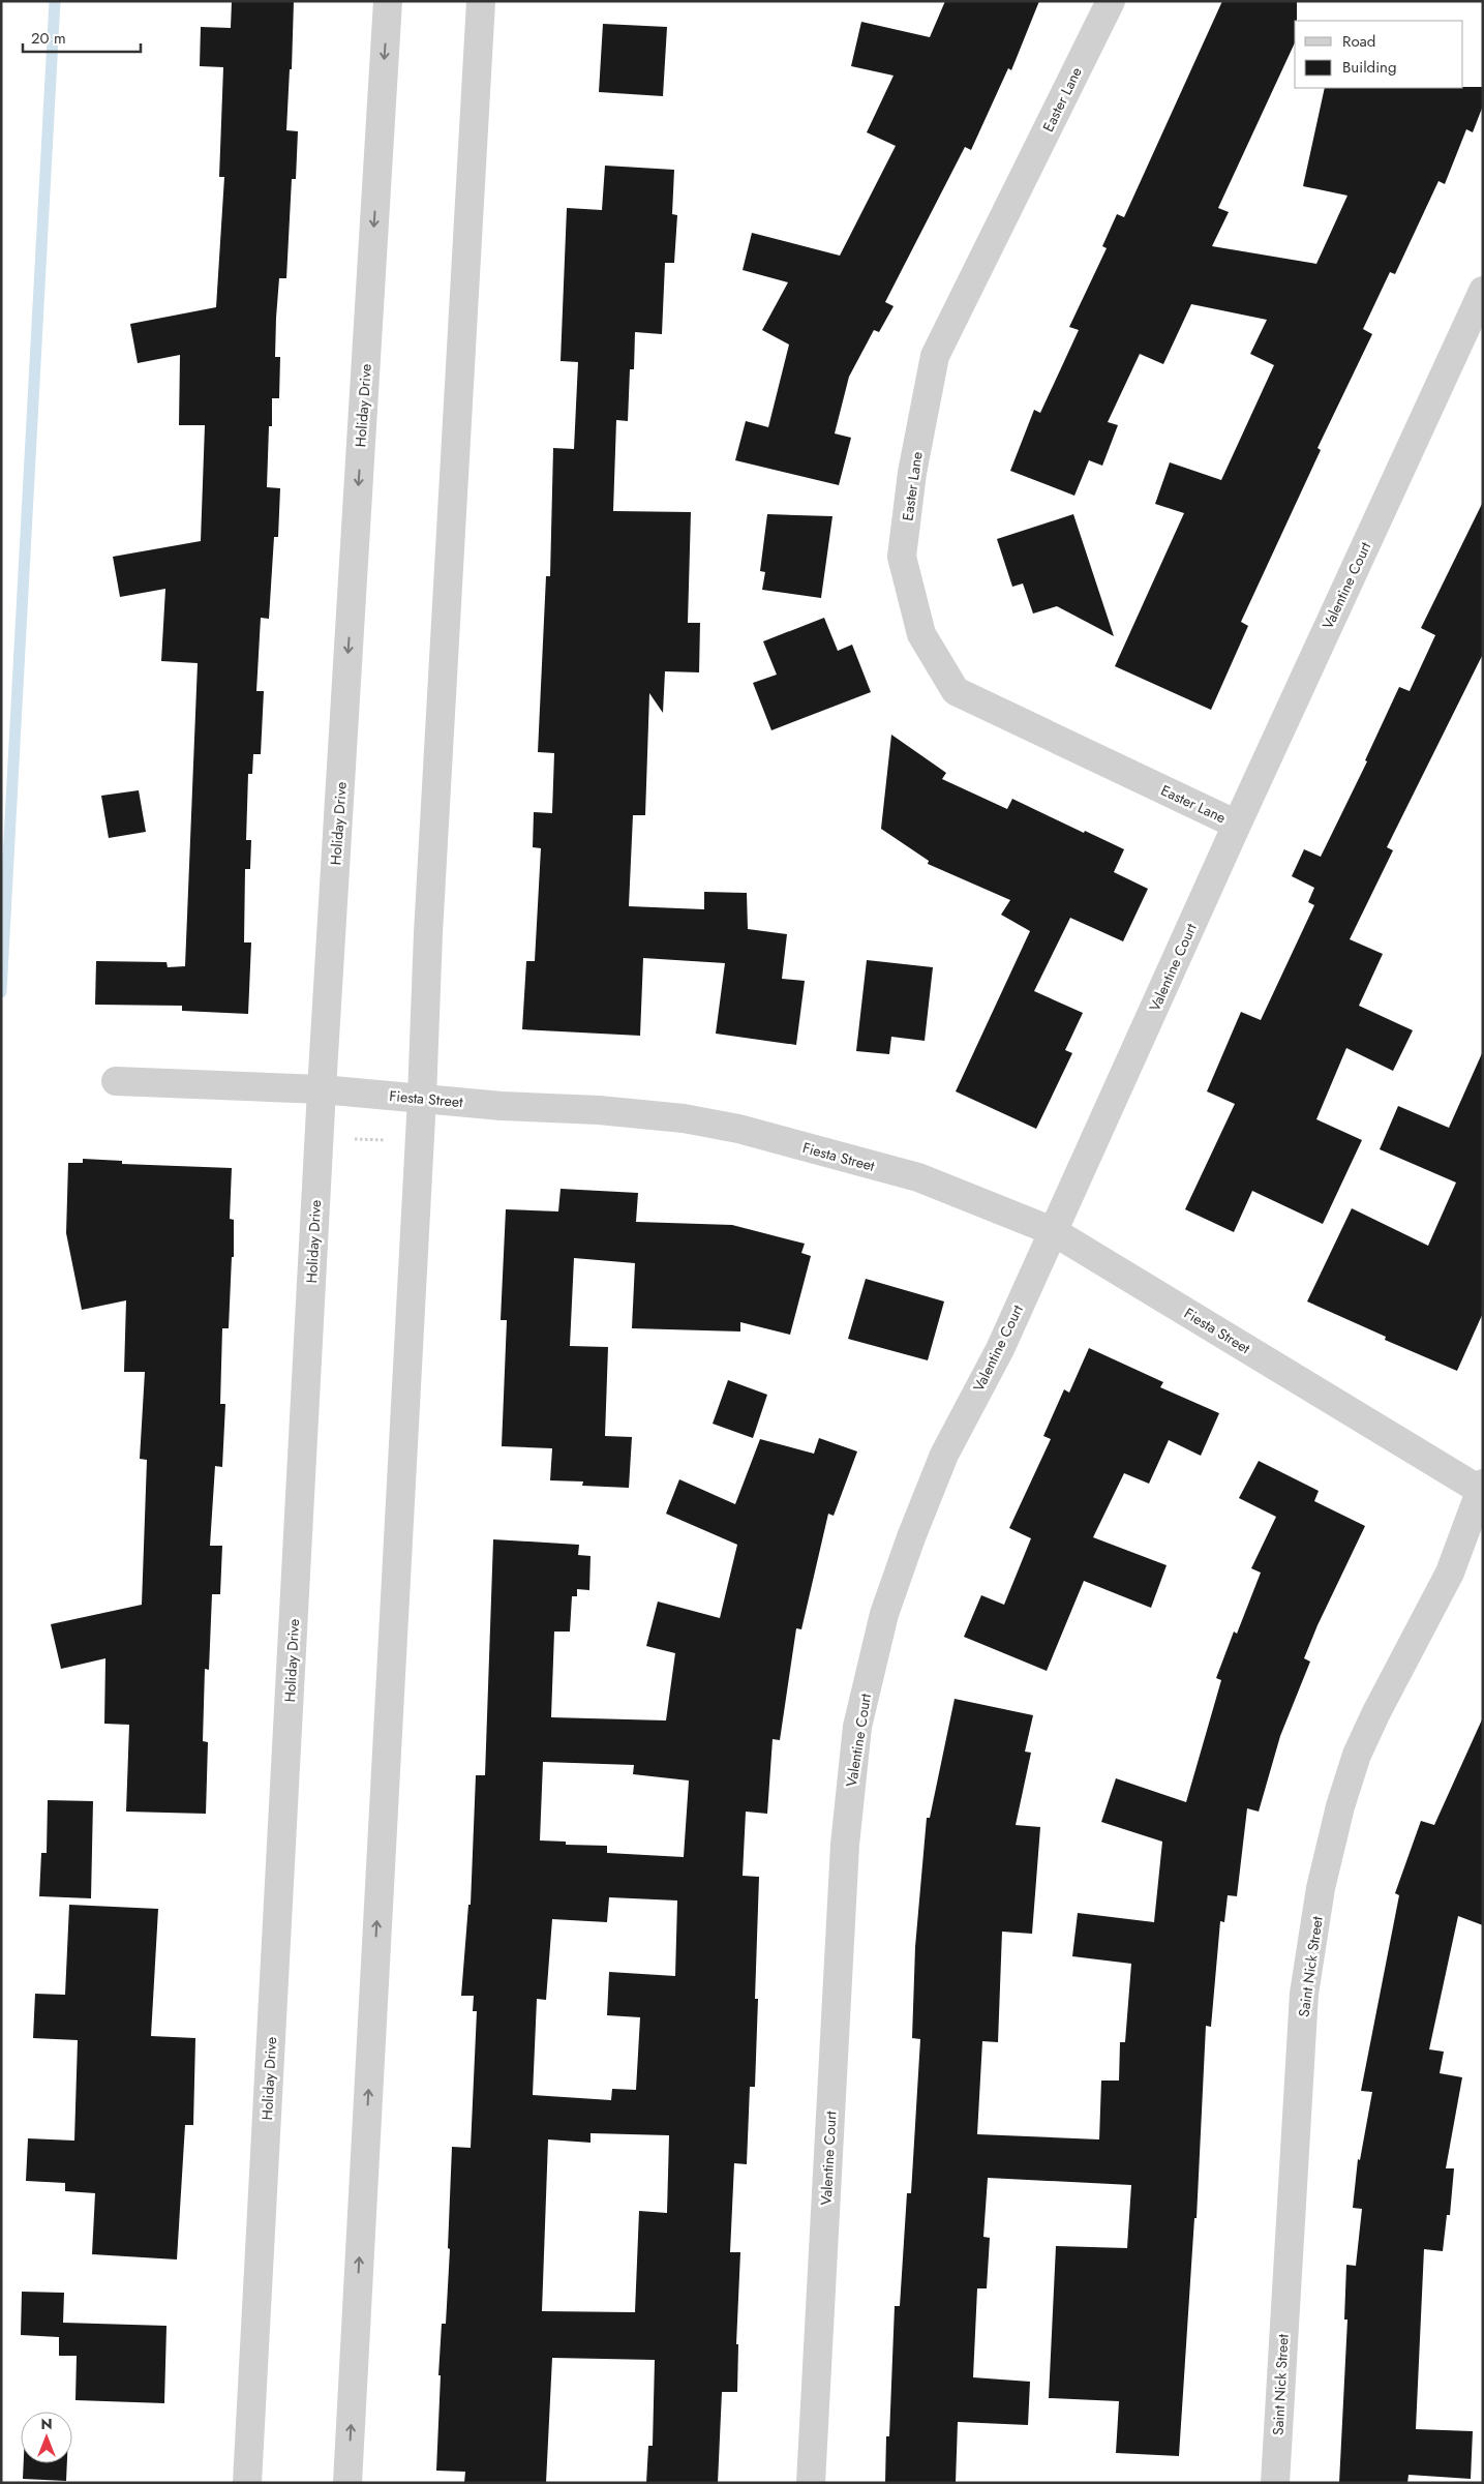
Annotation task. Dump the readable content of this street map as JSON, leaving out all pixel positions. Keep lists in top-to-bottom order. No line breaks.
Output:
{"streets":{"street":["Easter Lane","Holiday Drive","Valentine Court","Fiesta Street","Saint Nick Street"]},"crossings":[["Easter Lane","Valentine Court"],["Holiday Drive","Fiesta Street"],["Valentine Court","Fiesta Street"],["Fiesta Street","Saint Nick Street"]],"legend":["Road","Building"],"scale_bar":"20 m","north":"top"}
